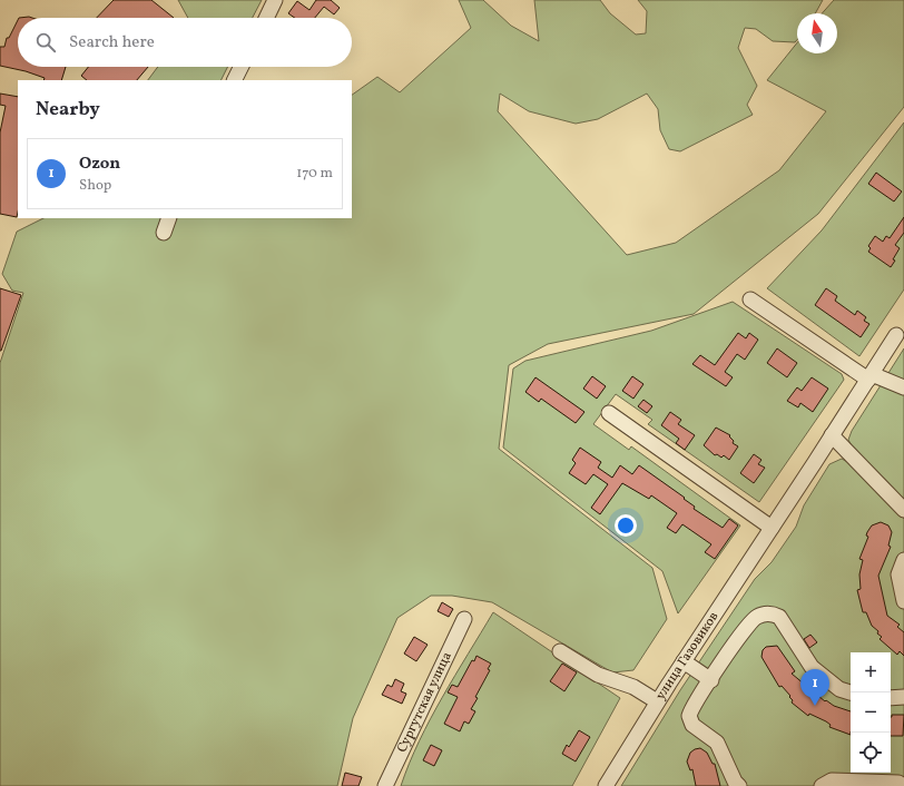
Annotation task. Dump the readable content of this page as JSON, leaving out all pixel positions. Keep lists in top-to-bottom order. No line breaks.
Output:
{"streets":{"street":["улица Газовиков","Сургутская улица"]},"north":"top","page":{"search":"Search here","heading":"Nearby","list":[{"mark":"1","name":"Ozon","note":"Shop","value":"170 m"}],"map_buttons":["+","−"],"pins":"1"}}
